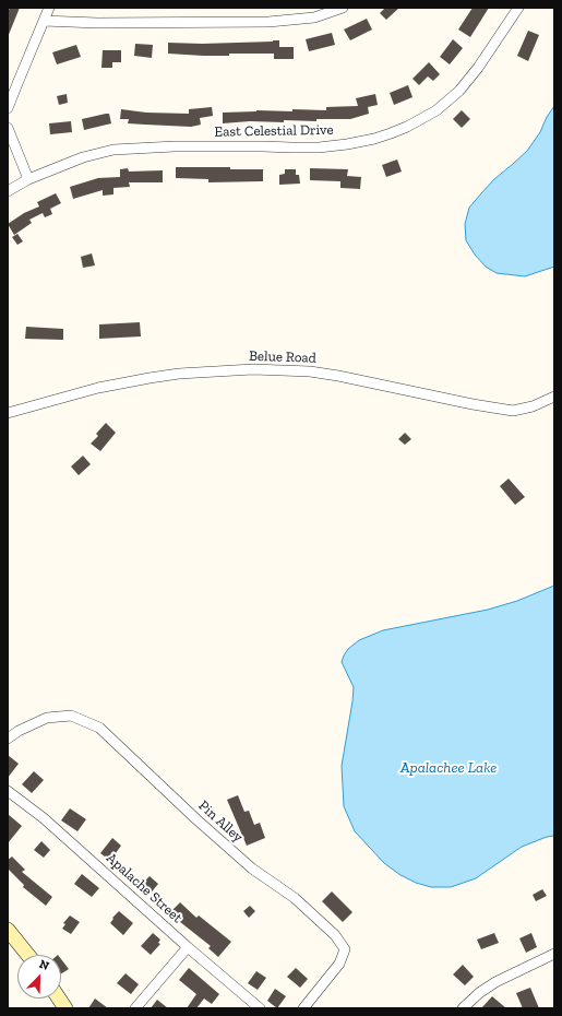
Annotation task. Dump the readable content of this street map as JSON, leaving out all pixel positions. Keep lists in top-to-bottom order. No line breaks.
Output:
{"streets":{"street":["East Celestial Drive","Belue Road","Pin Alley","Apalache Street"]},"water":["Apalachee Lake"],"north":"top right"}
